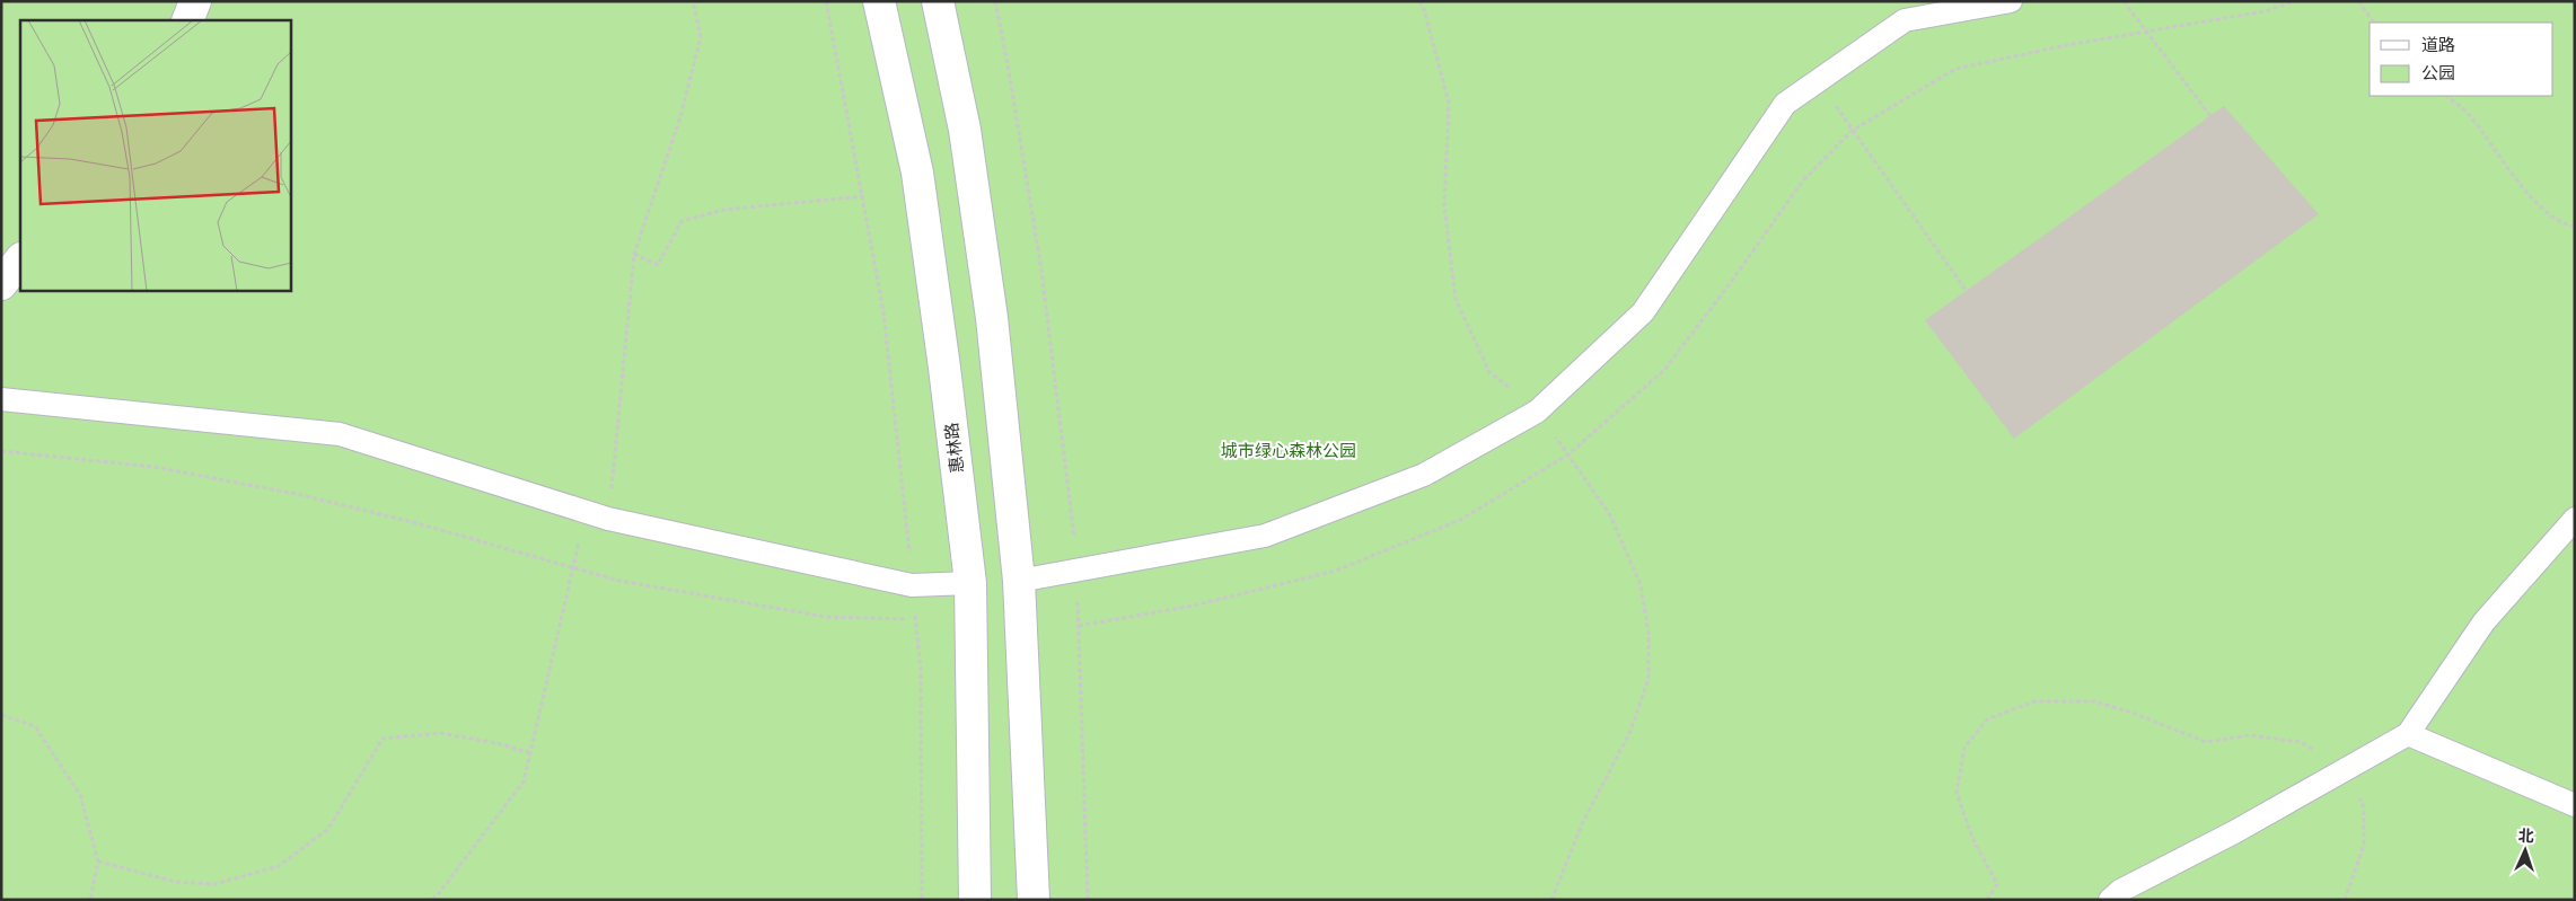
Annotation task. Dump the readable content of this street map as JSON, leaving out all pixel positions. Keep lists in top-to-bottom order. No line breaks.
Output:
{"streets":{"main road":["惠林路"]},"parks":["城市绿心森林公园"],"legend":["道路","公园"],"north":"top"}
